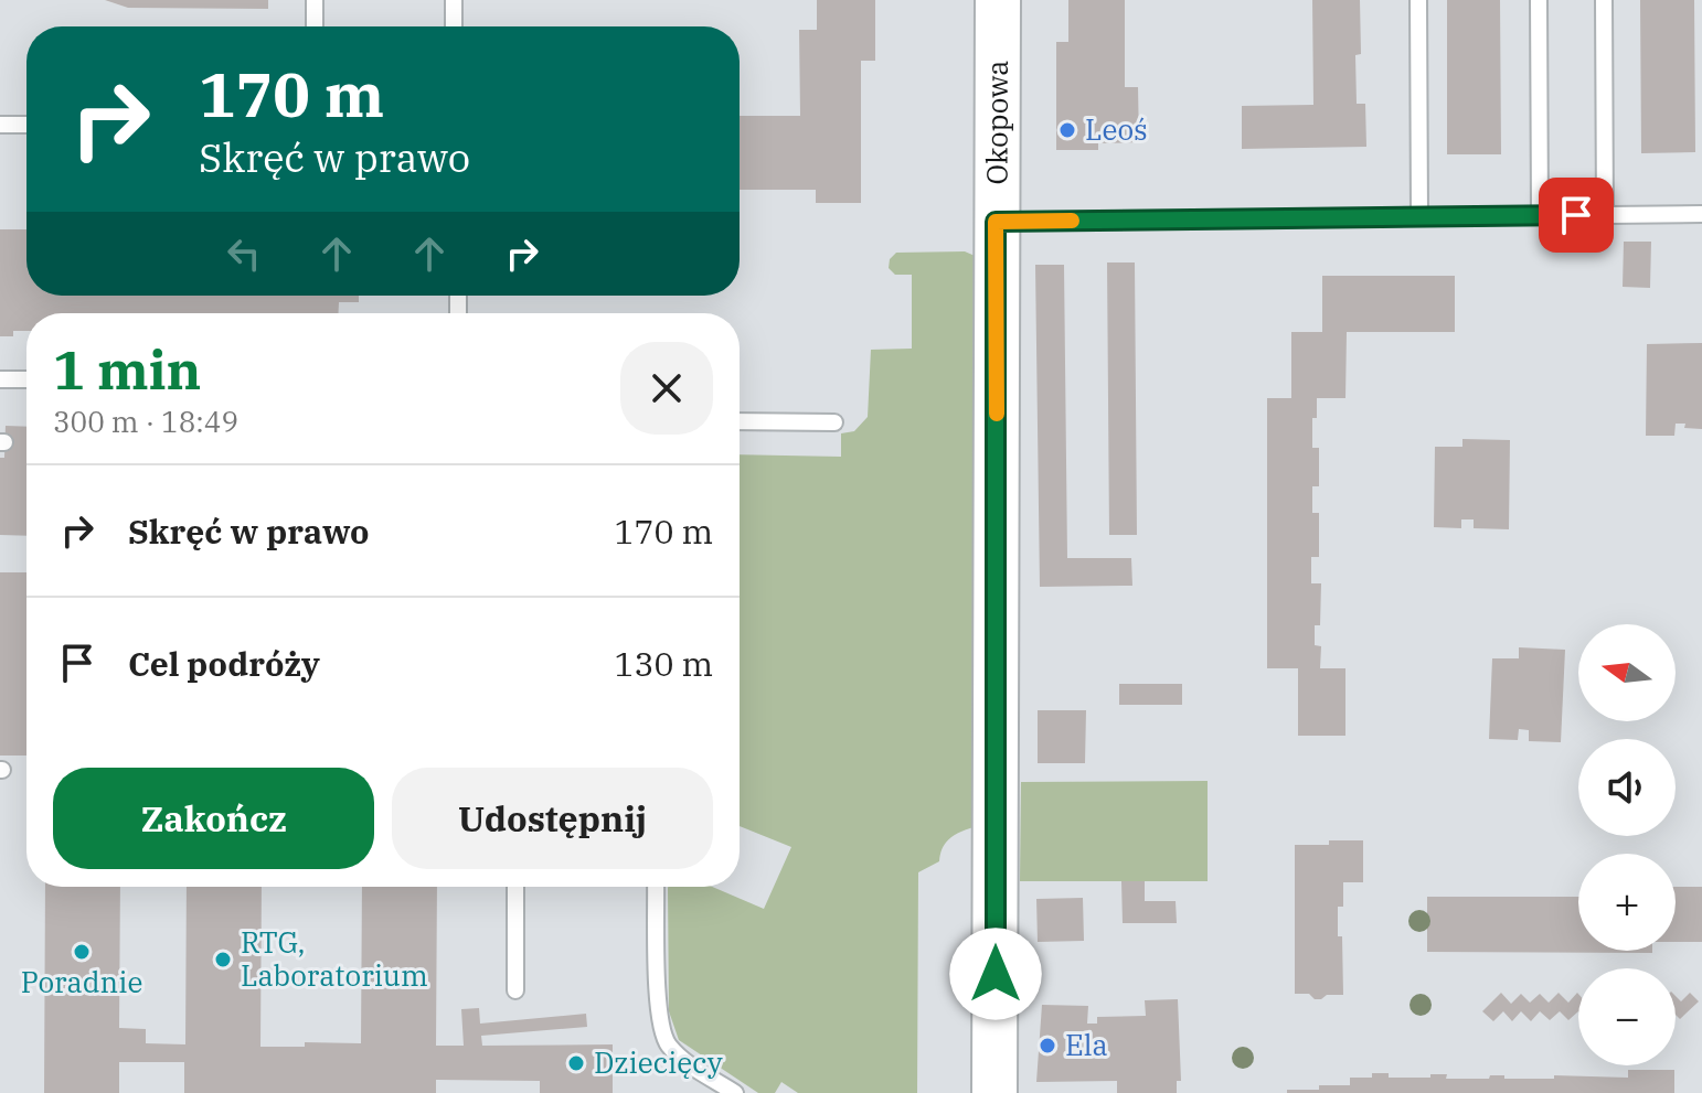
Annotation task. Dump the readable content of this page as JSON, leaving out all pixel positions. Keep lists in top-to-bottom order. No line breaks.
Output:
{"streets":{"street":["Okopowa"]},"places":["Leoś","Poradnie","RTG, Laboratorium","Ela","Dziecięcy"],"north":"left","page":{"turn":["170 m","Skręć w prawo"],"heading":["1 min","300 m · 18:49"],"list":[{"name":"Skręć w prawo","value":"170 m"},{"name":"Cel podróży","value":"130 m"}],"map_buttons":["+","−"],"buttons":["Zakończ","Udostępnij"]}}
